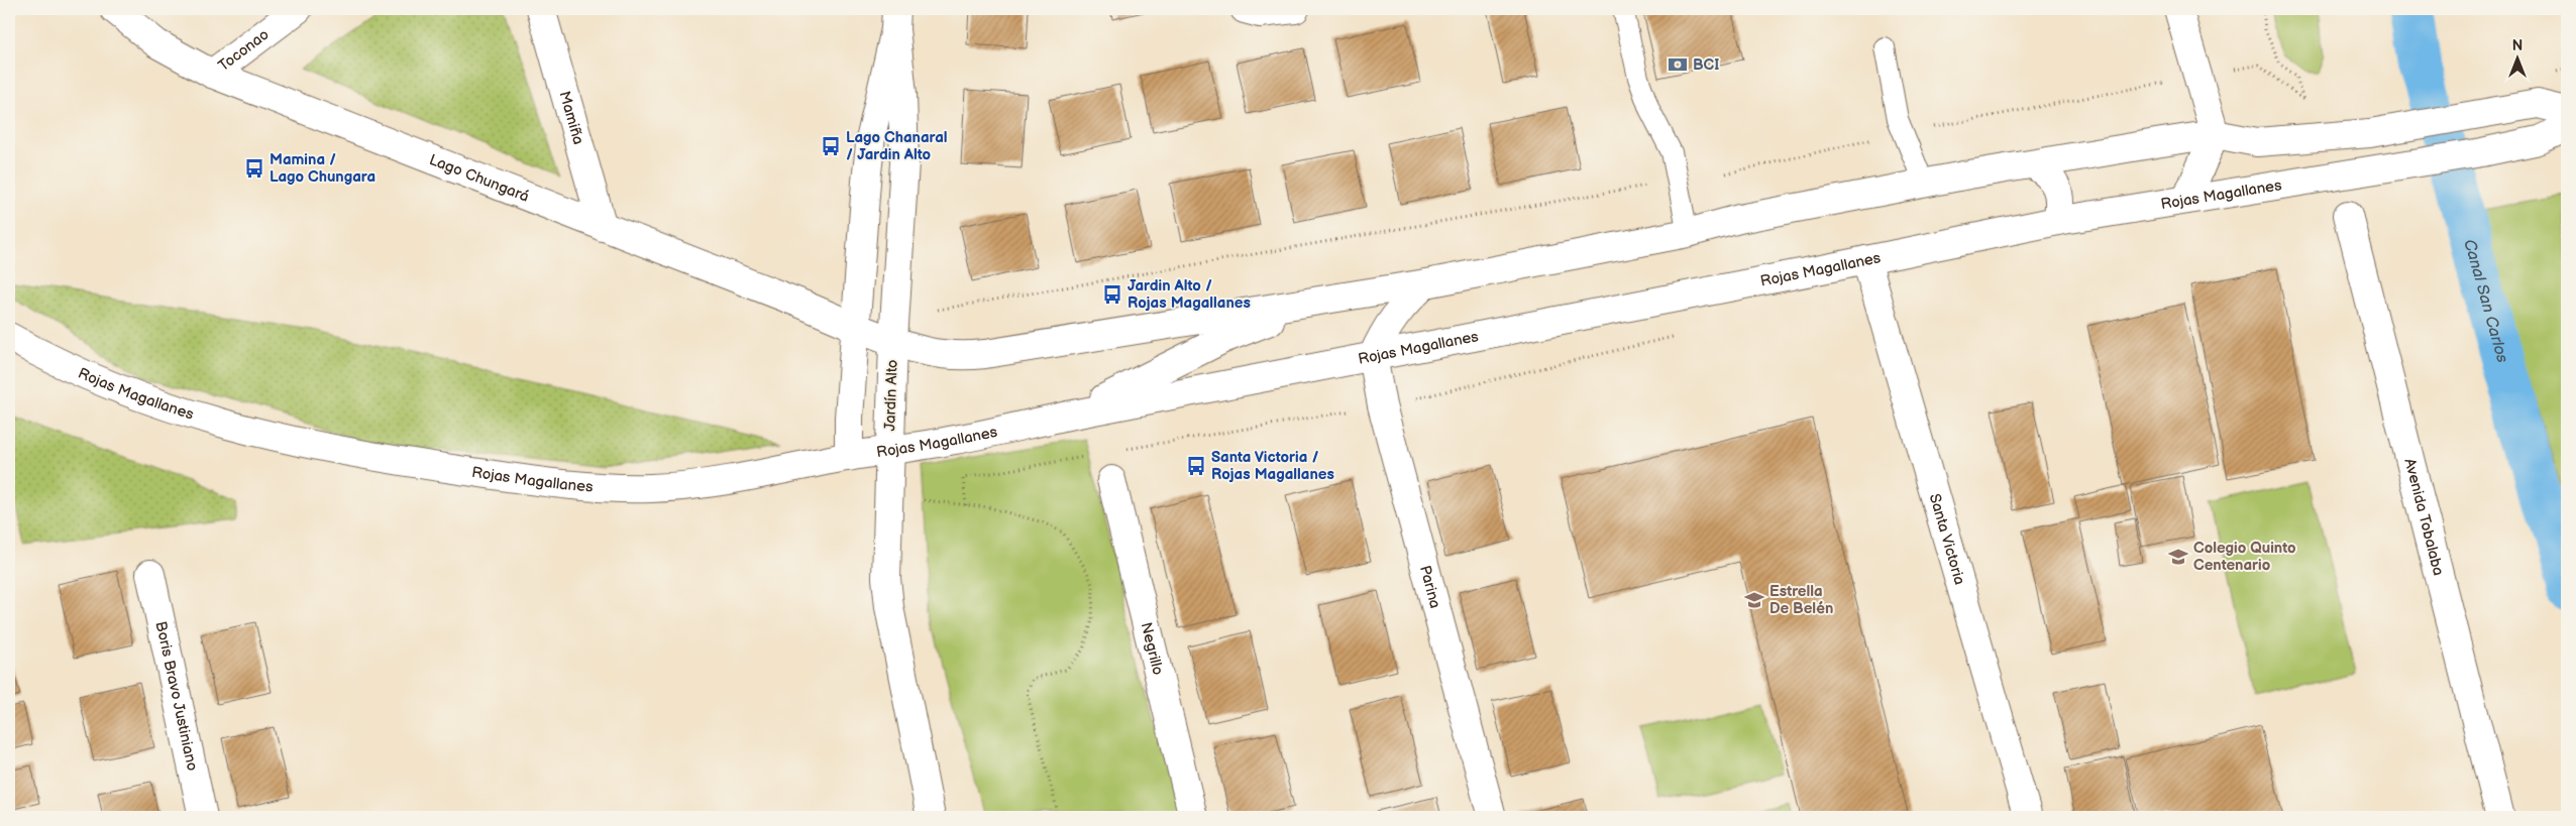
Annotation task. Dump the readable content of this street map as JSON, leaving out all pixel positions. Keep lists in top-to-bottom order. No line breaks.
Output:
{"streets":{"street":["Toconao","Mamiña","Lago Chungará","Rojas Magallanes","Jardín Alto","Avenida Tobalaba","Santa Victoria","Parina","Negrillo","Boris Bravo Justiniano"]},"crossings":[["Toconao","Lago Chungará"],["Mamiña","Lago Chungará"],["Lago Chungará","Rojas Magallanes"],["Lago Chungará","Jardín Alto"],["Rojas Magallanes","Jardín Alto"],["Rojas Magallanes","Santa Victoria"],["Rojas Magallanes","Parina"]],"water":["Canal San Carlos"],"places":{"bank":["BCI"],"bus stop":["Lago Chanaral / Jardin Alto","Mamina / Lago Chungara","Jardin Alto / Rojas Magallanes","Santa Victoria / Rojas Magallanes"],"school or university":["Colegio Quinto Centenario","Estrella De Belén"]},"north":"top"}
